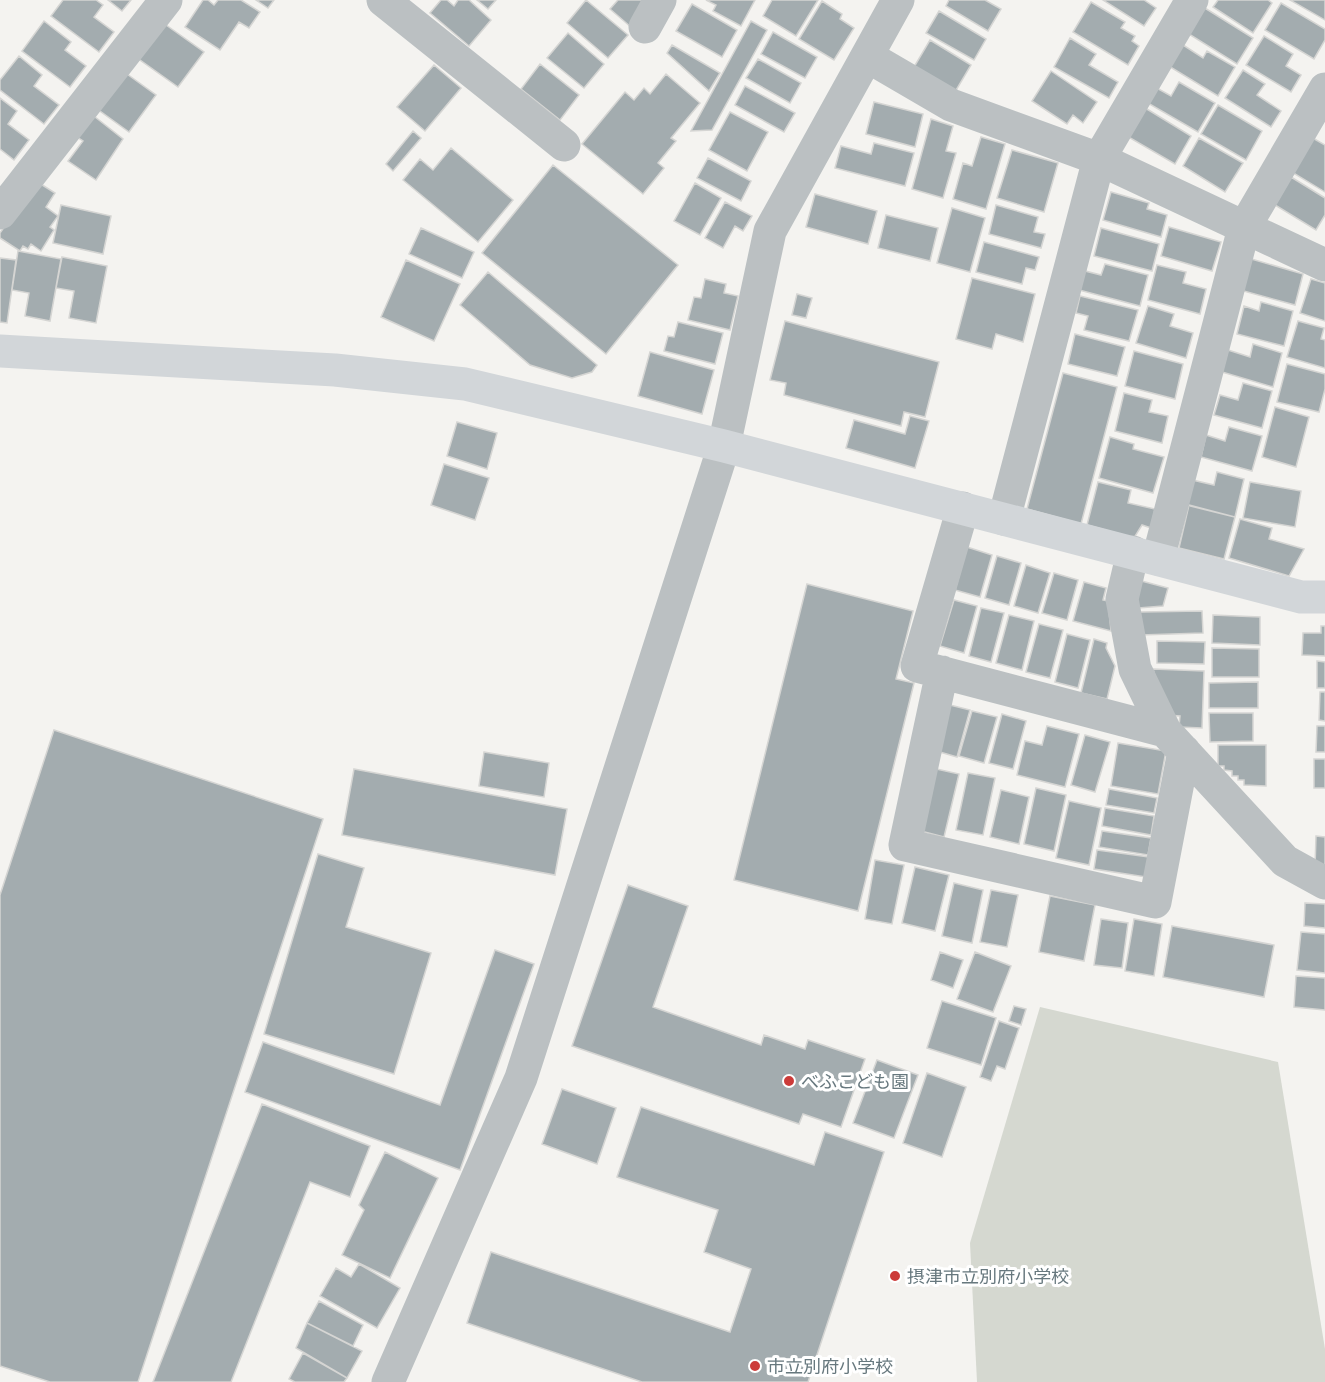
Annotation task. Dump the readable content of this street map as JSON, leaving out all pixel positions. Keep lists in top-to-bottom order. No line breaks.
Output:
{"places":["べふこども園","摂津市立別府小学校","市立別府小学校"]}
